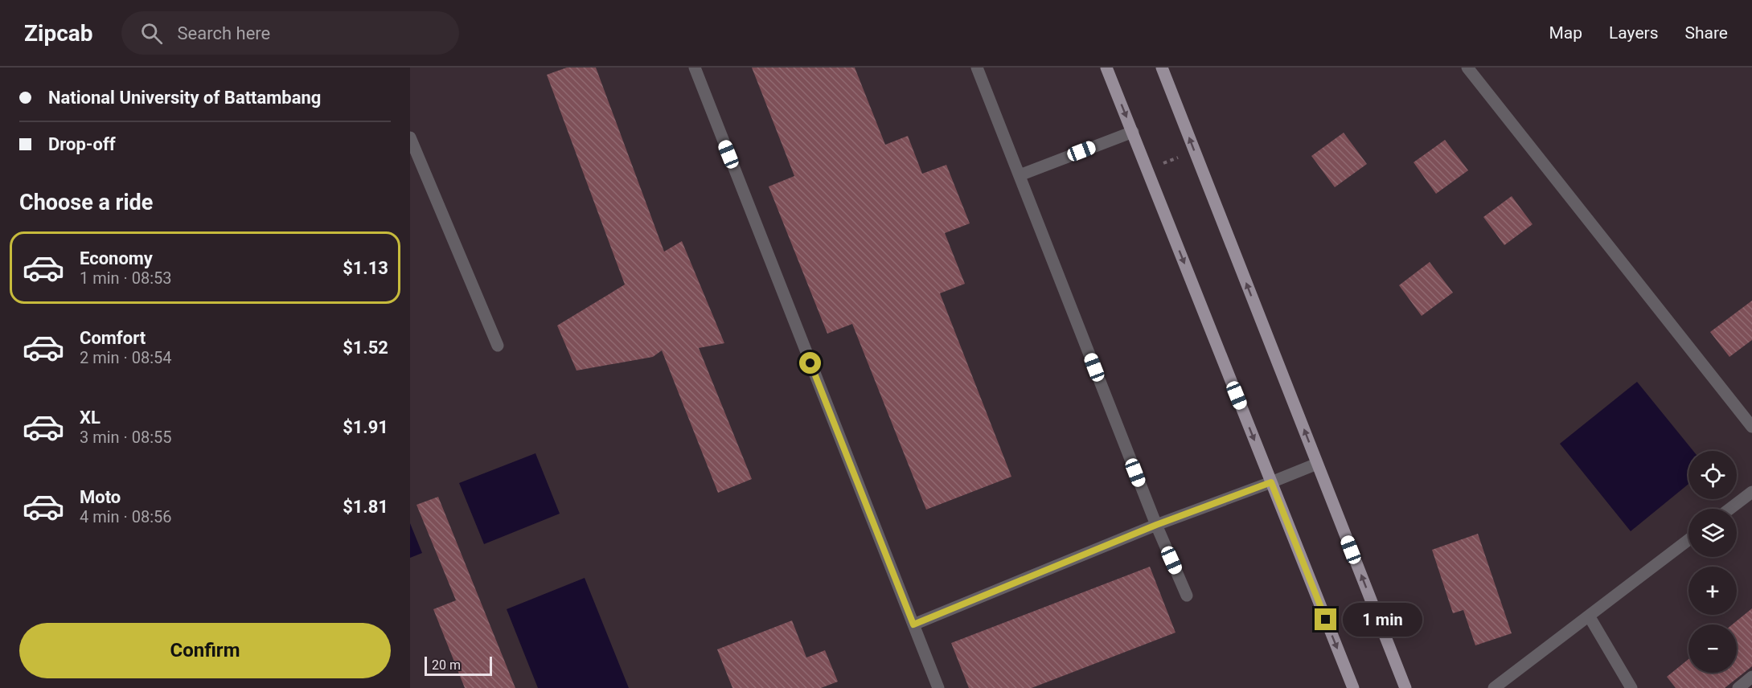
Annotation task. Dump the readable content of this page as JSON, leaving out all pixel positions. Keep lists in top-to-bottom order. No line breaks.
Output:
{"scale_bar":"20 m","page":{"header":"Zipcab","search":"Search here","nav":["Map","Layers","Share"],"banner":["National University of Battambang","Drop-off"],"heading":"Choose a ride","list":[{"name":"Economy","note":"1 min · 08:53","value":"$1.13"},{"name":"Comfort","note":"2 min · 08:54","value":"$1.52"},{"name":"XL","note":"3 min · 08:55","value":"$1.91"},{"name":"Moto","note":"4 min · 08:56","value":"$1.81"}],"map_buttons":["+","−"],"bubble":"1 min","buttons":"Confirm","scale":"20 m"}}
